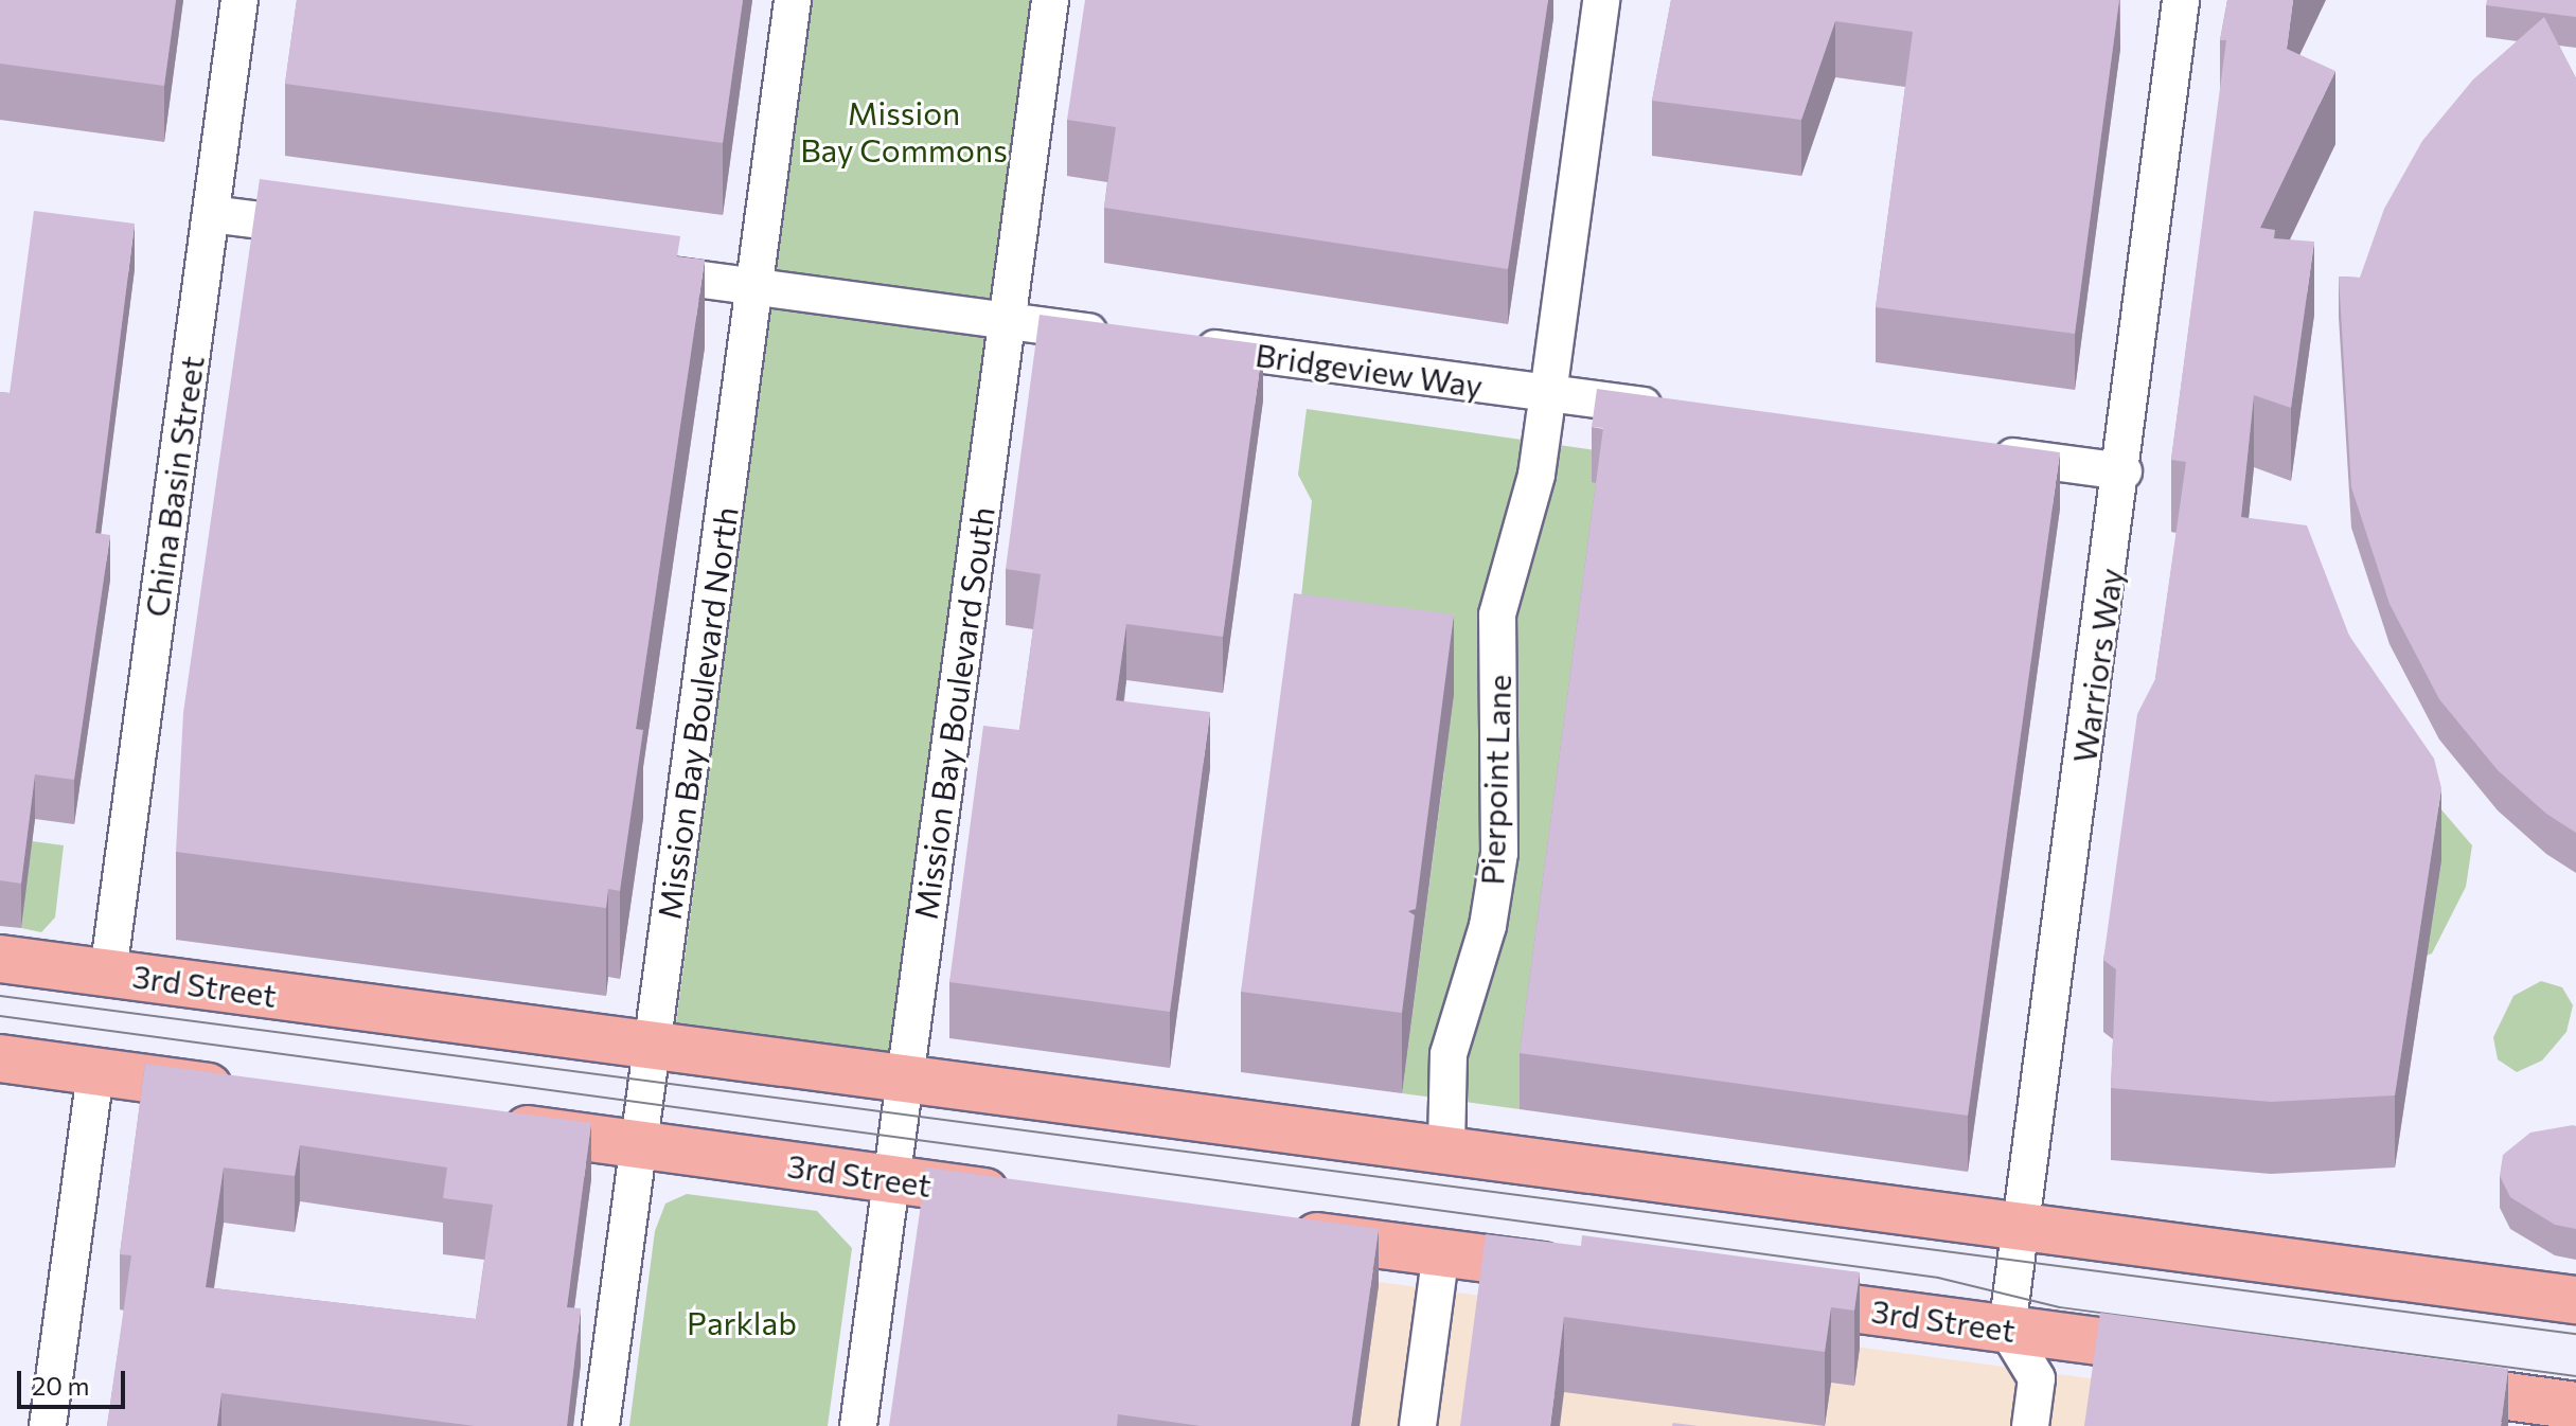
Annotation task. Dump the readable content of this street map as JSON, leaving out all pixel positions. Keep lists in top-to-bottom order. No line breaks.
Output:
{"streets":{"main road":["3rd Street"],"street":["Bridgeview Way","China Basin Street","Warriors Way","Mission Bay Boulevard North","Mission Bay Boulevard South","Pierpoint Lane"]},"crossings":[["China Basin Street","3rd Street"],["Warriors Way","3rd Street"],["Mission Bay Boulevard North","3rd Street"],["Mission Bay Boulevard South","3rd Street"],["Pierpoint Lane","3rd Street"]],"parks":["Mission Bay Commons","Parklab"],"scale_bar":"20 m"}
